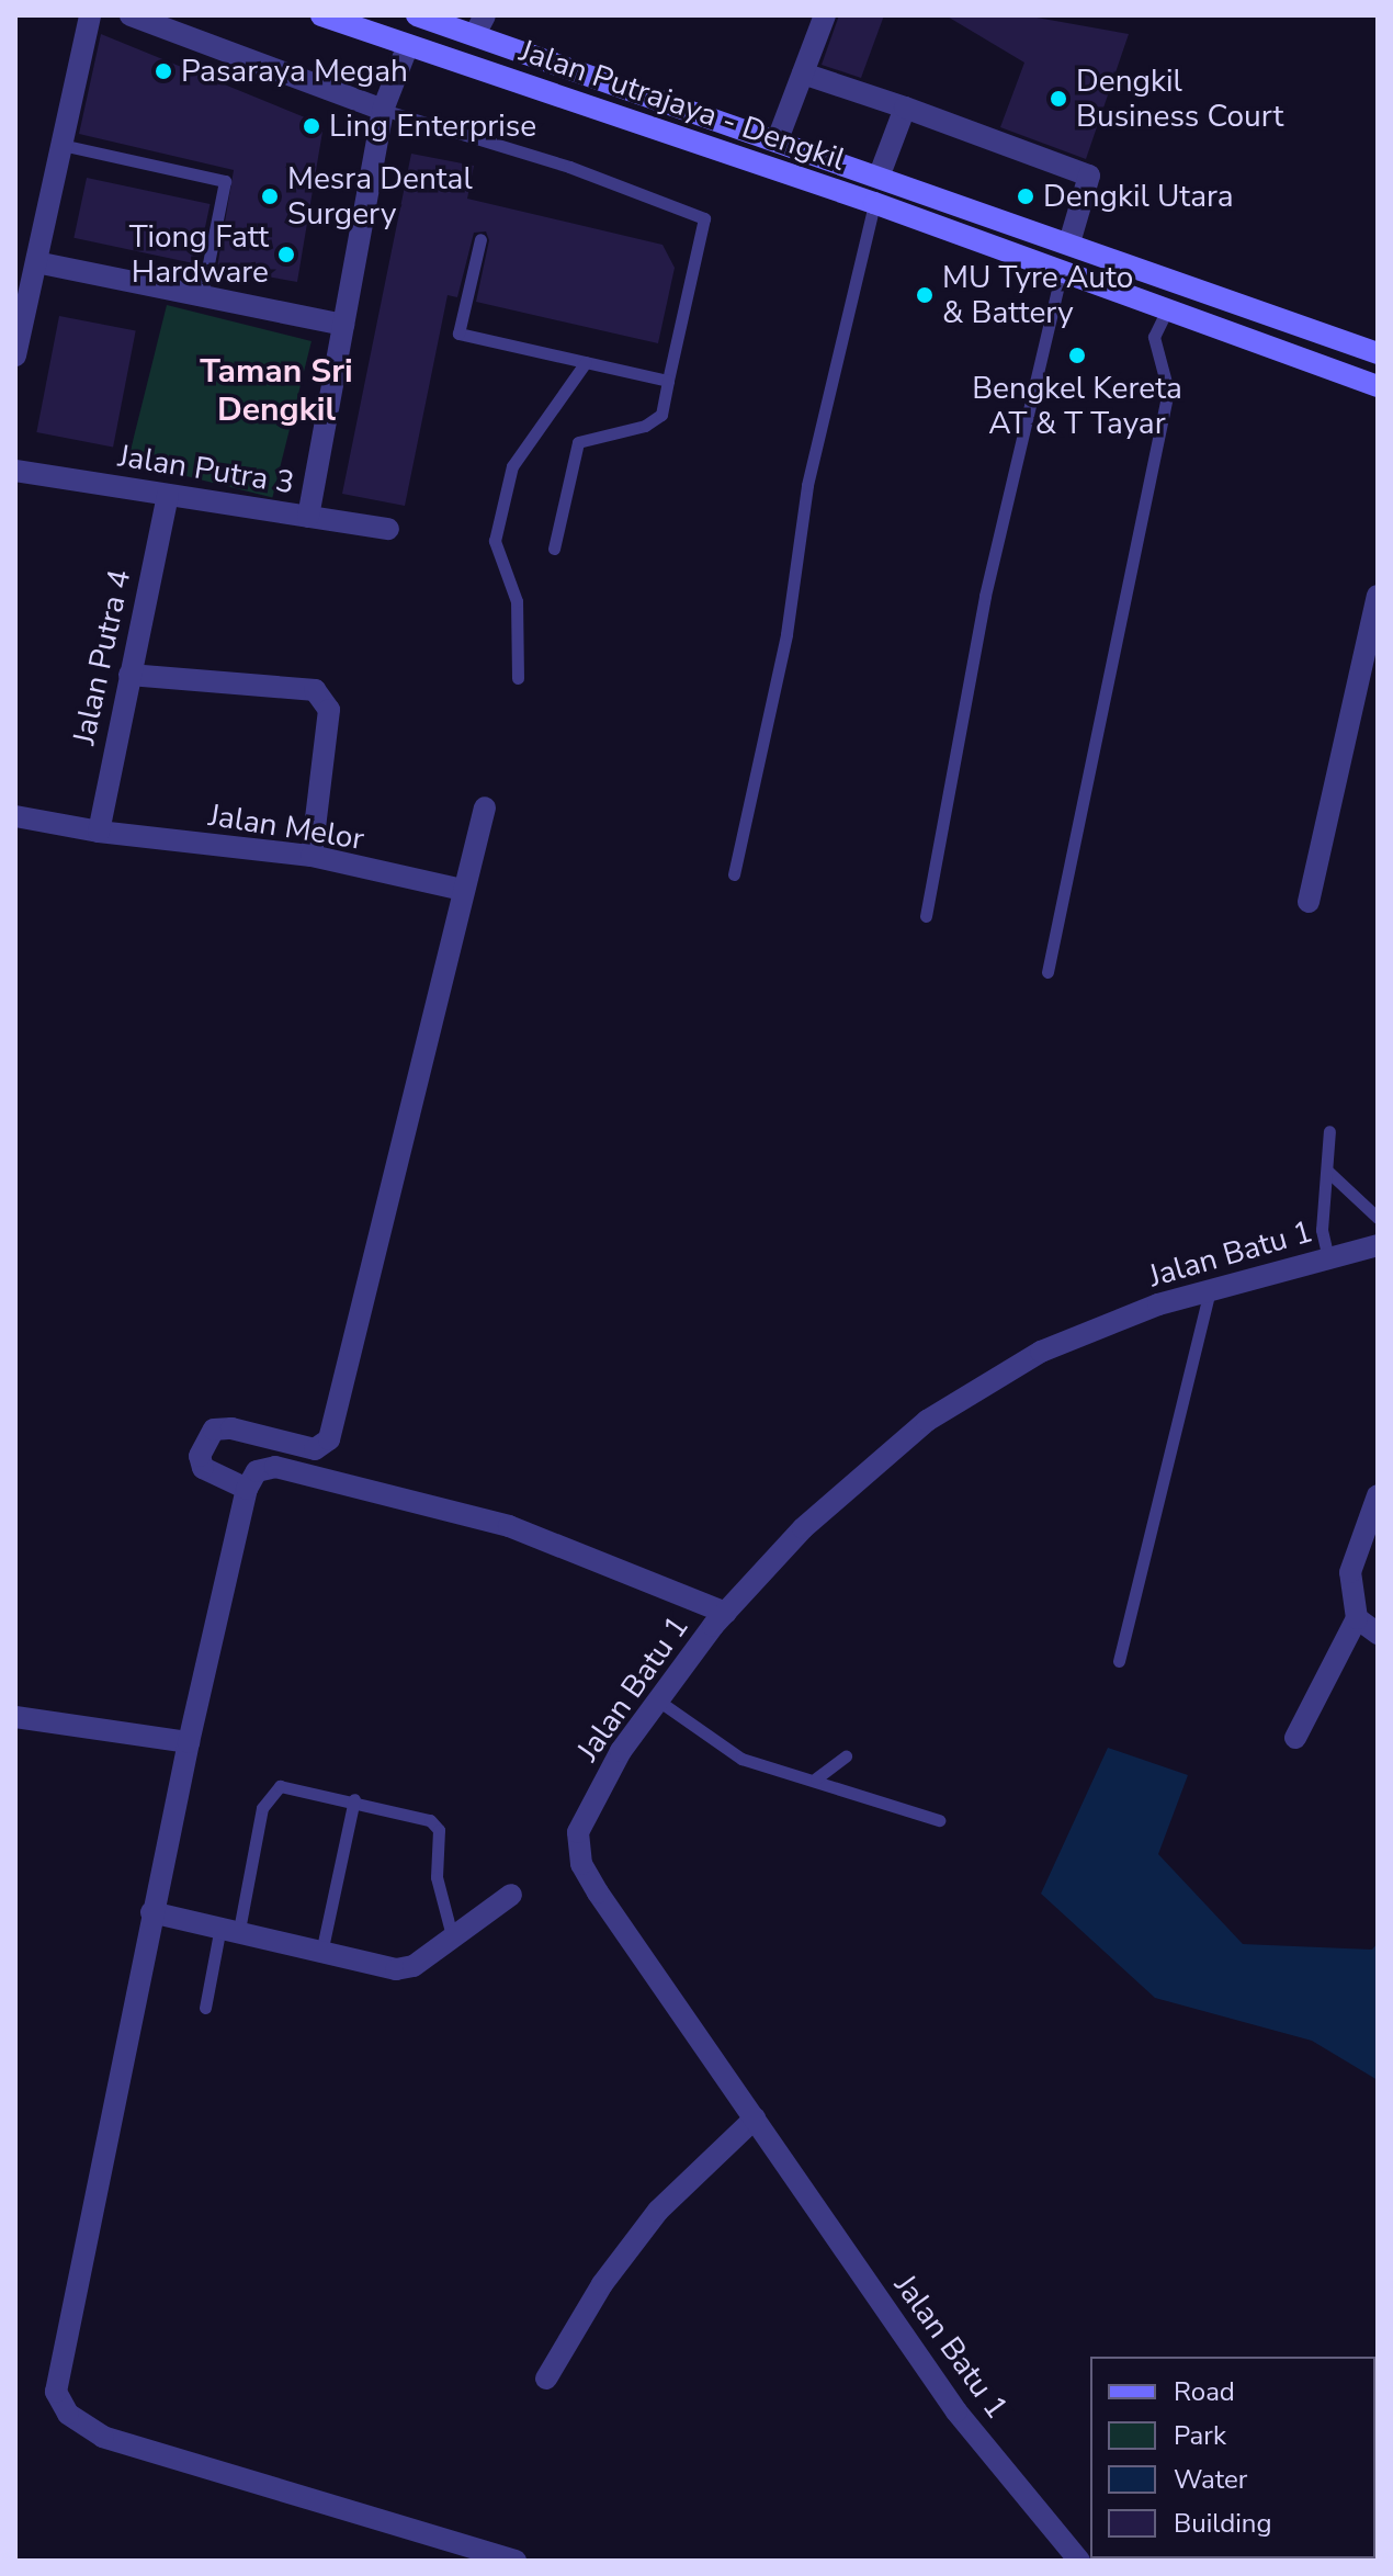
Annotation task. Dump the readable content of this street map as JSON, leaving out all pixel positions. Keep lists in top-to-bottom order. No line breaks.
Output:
{"streets":{"main road":["Jalan Putrajaya - Dengkil"],"street":["Jalan Putra 3","Jalan Putra 4","Jalan Melor","Jalan Batu 1"]},"crossings":[["Jalan Putra 3","Jalan Putra 4"],["Jalan Putra 4","Jalan Melor"]],"districts":["Taman Sri Dengkil"],"places":["Pasaraya Megah","Dengkil Business Court","Ling Enterprise","Mesra Dental Surgery","Dengkil Utara","Tiong Fatt Hardware","MU Tyre Auto & Battery","Bengkel Kereta AT & T Tayar"],"legend":["Road","Park","Water","Building"]}
